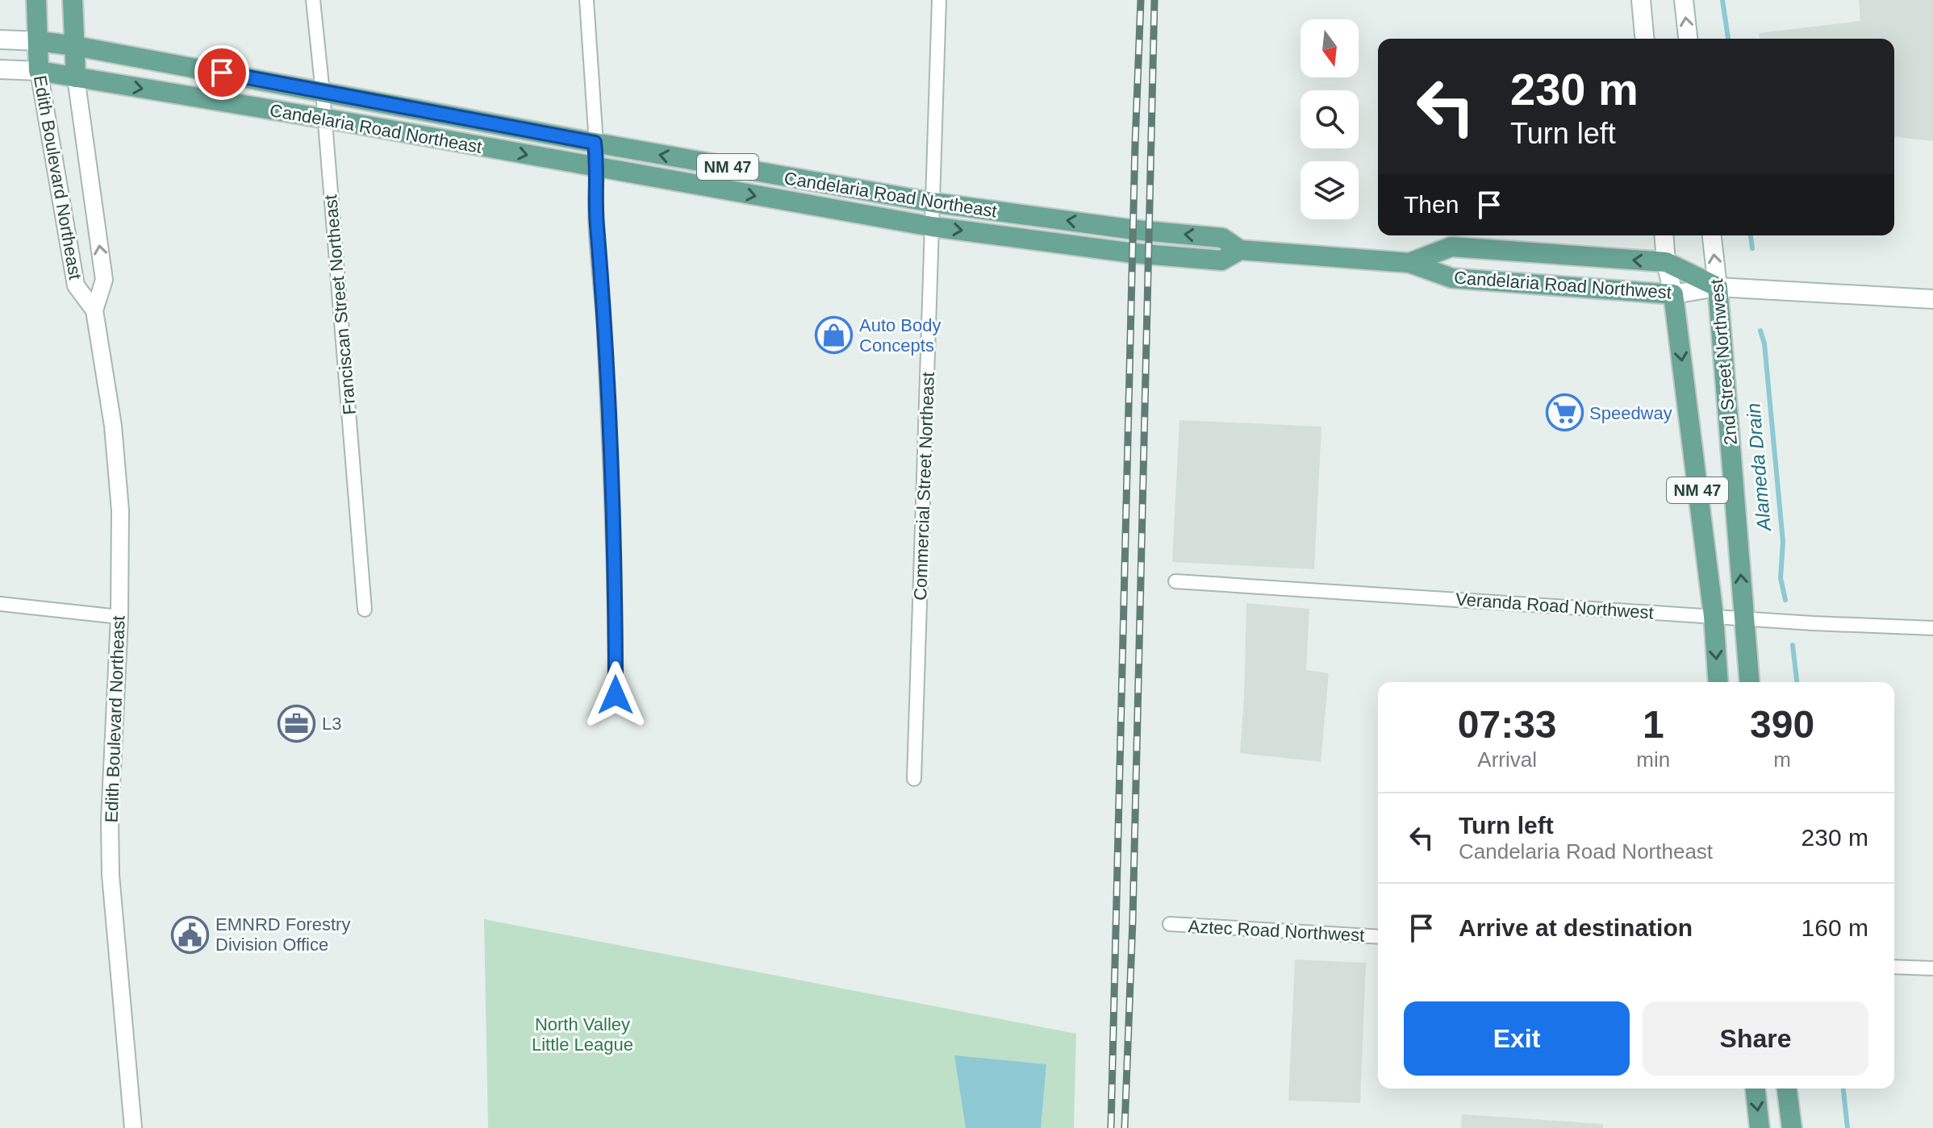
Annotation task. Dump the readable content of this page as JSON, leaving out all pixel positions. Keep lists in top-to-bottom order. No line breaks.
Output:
{"streets":{"main road":["Candelaria Road Northeast","NM 47","Edith Boulevard Northeast","Candelaria Road Northwest","2nd Street Northwest"],"street":["Franciscan Street Northeast","Commercial Street Northeast","Veranda Road Northwest","Aztec Road Northwest"]},"crossings":[["Candelaria Road Northeast","Edith Boulevard Northeast"],["Candelaria Road Northeast","Candelaria Road Northwest"],["Candelaria Road Northeast","Franciscan Street Northeast"],["Candelaria Road Northeast","Commercial Street Northeast"],["NM 47","Candelaria Road Northwest"],["NM 47","Veranda Road Northwest"],["Candelaria Road Northwest","2nd Street Northwest"],["2nd Street Northwest","Veranda Road Northwest"]],"water":["Alameda Drain"],"parks":["North Valley Little League"],"places":{"shop":["Auto Body Concepts"],"supermarket":["Speedway"],"office":["L3"],"public building":["EMNRD Forestry Division Office"]},"north":"bottom","page":{"turn":["230 m","Turn left"],"then":"Then","eta":["07:33","Arrival","1","min","390","m"],"list":[{"name":"Turn left","note":"Candelaria Road Northeast","value":"230 m"},{"name":"Arrive at destination","value":"160 m"}],"buttons":["Exit","Share"]}}
